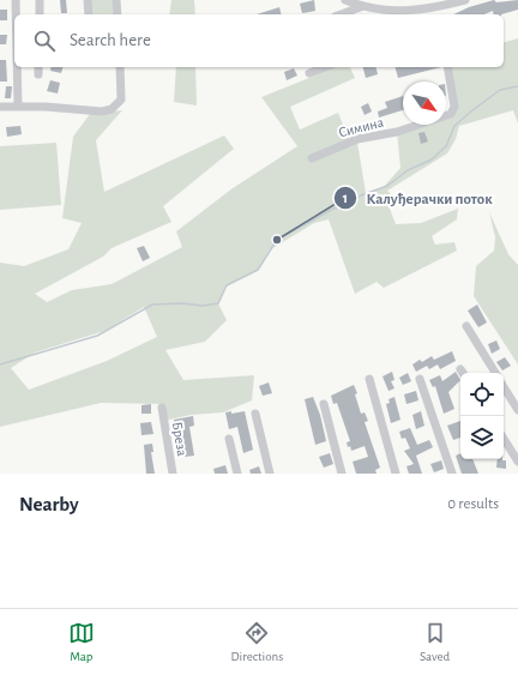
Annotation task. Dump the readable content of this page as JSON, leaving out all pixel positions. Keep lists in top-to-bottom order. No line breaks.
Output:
{"streets":{"street":["Симина","Бреза"]},"places":["Калуђерачки поток"],"north":"bottom right","page":{"search":"Search here","heading":["Nearby","0 results"],"nav":["Map","Directions","Saved"]}}
